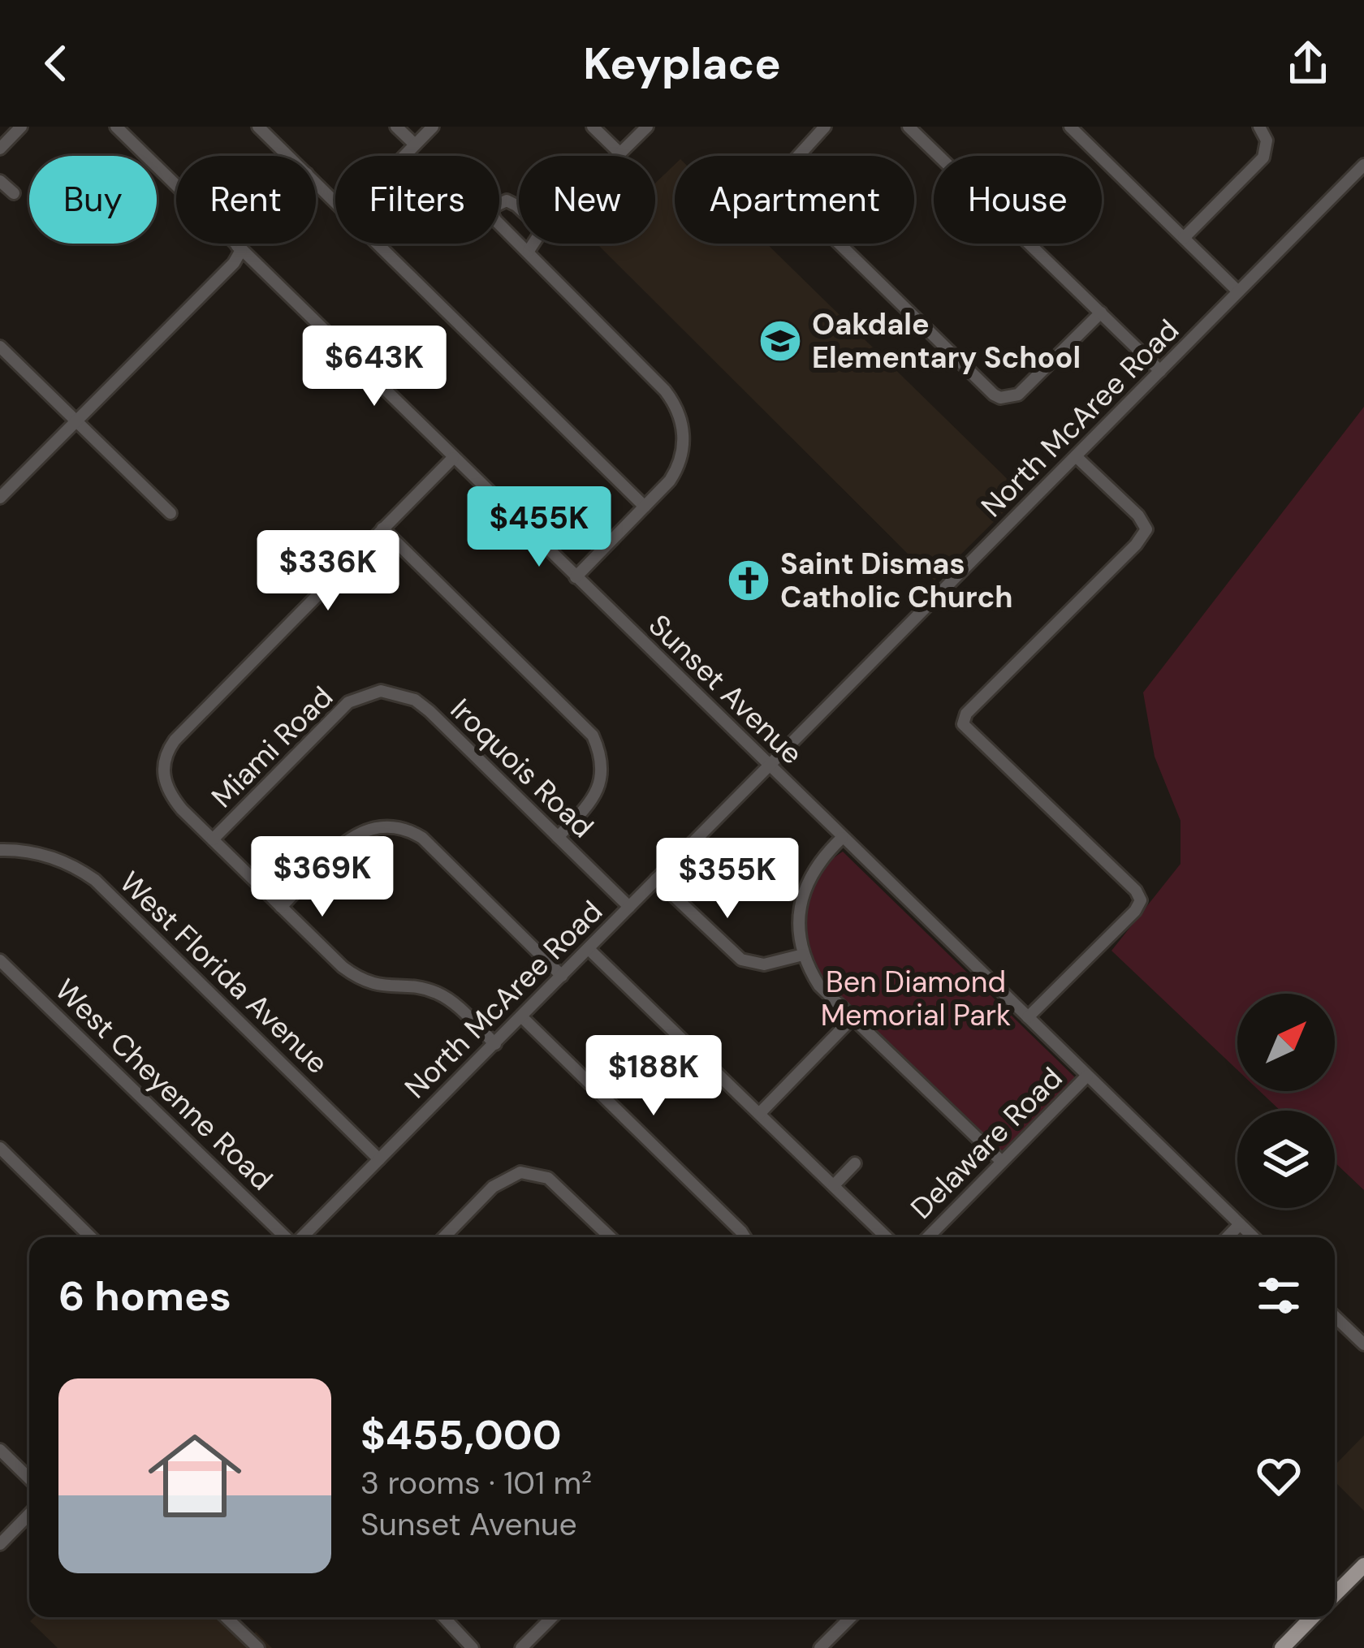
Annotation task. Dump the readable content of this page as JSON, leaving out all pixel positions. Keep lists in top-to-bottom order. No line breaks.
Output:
{"streets":{"street":["North McAree Road","Sunset Avenue","Miami Road","Iroquois Road","West Florida Avenue","West Cheyenne Road","Delaware Road"]},"crossings":[["North McAree Road","Sunset Avenue"],["North McAree Road","Iroquois Road"],["North McAree Road","West Florida Avenue"],["Sunset Avenue","Delaware Road"],["Miami Road","Iroquois Road"]],"parks":["Ben Diamond Memorial Park"],"places":{"school or university":["Oakdale Elementary School"],"church":["Saint Dismas Catholic Church"]},"north":"top right","page":{"header":"Keyplace","chip":["Buy","Rent","Filters","New","Apartment","House"],"price":["$643K","$455K","$336K","$369K","$355K","$188K"],"heading":"6 homes","list":[{"name":"$455,000","note":"3 rooms · 101 m² · Sunset Avenue"}]}}
